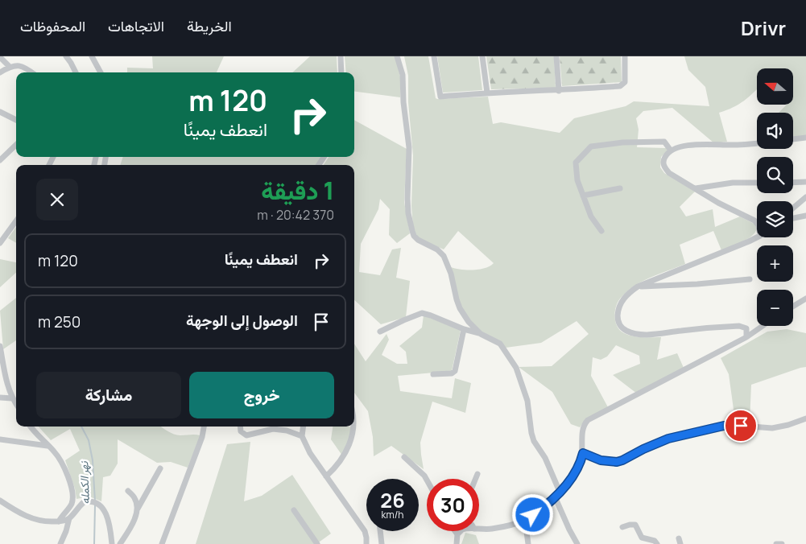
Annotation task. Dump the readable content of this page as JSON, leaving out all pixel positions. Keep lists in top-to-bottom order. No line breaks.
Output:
{"water":["نهر الكمله"],"north":"left","page":{"header":"Drivr","nav":["الخريطة","الاتجاهات","المحفوظات"],"map_buttons":["+","−"],"turn":["120 m","انعطف يمينًا"],"heading":["1 دقيقة","370 m · 20:42"],"list":[{"name":"انعطف يمينًا","value":"120 m"},{"name":"الوصول إلى الوجهة","value":"250 m"}],"buttons":["خروج","مشاركة"],"speed":"26 km/h","limit":"30"}}
